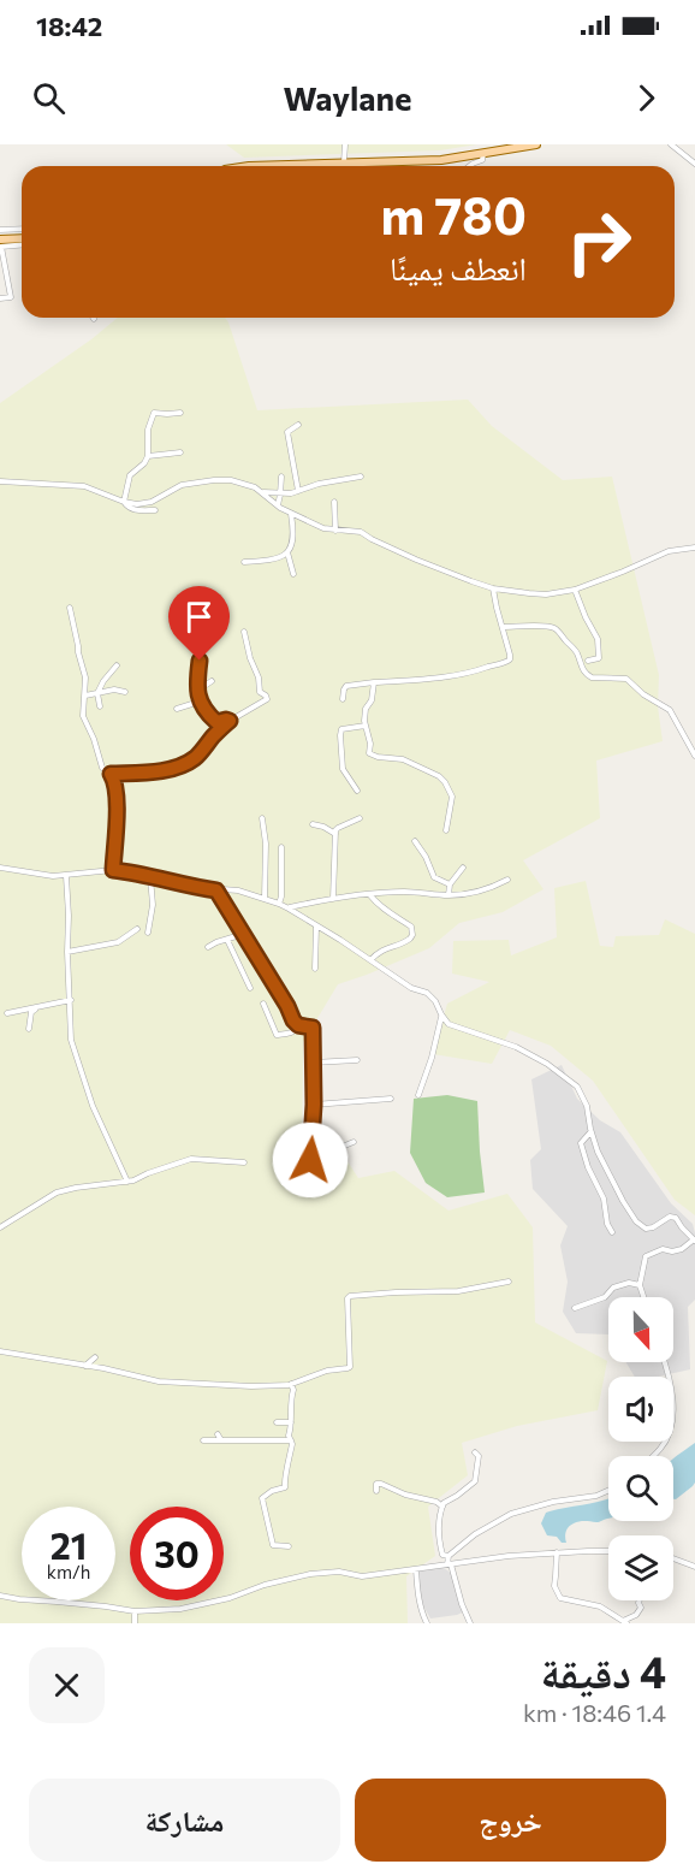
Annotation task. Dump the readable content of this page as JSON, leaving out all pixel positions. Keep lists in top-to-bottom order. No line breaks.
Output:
{"north":"bottom","page":{"status":"18:42","header":"Waylane","turn":["780 m","انعطف يمينًا"],"speed":"21 km/h","limit":"30","heading":["4 دقيقة","1.4 km · 18:46"],"buttons":["خروج","مشاركة"]}}
